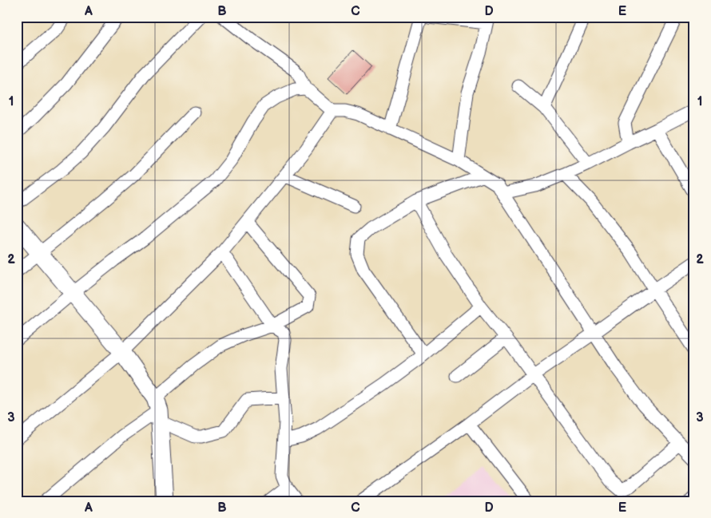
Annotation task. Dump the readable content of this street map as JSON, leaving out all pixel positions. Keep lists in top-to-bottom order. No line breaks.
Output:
{"grid":{"columns":["A","B","C","D","E"],"rows":["1","2","3"]}}
